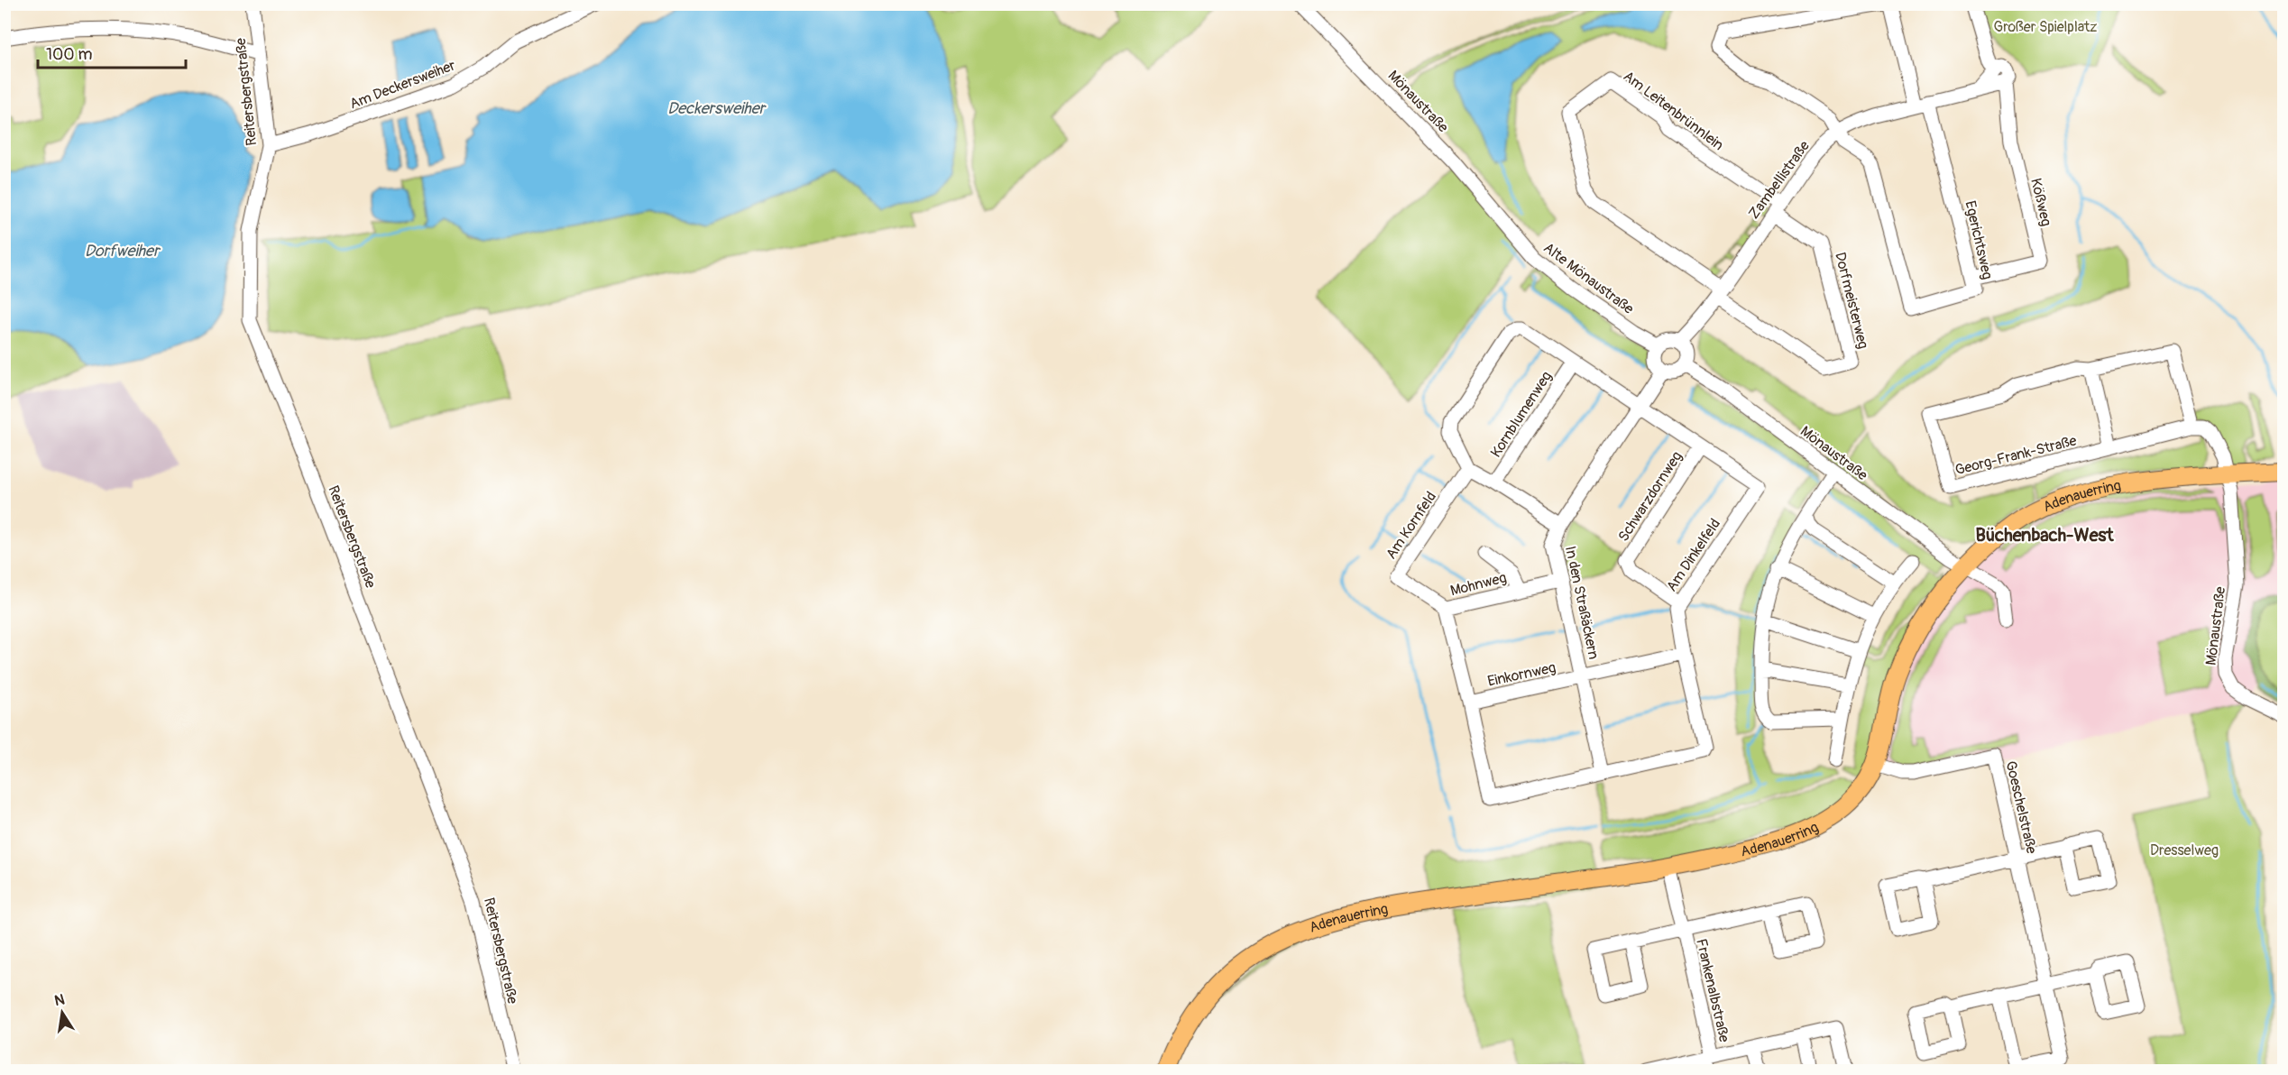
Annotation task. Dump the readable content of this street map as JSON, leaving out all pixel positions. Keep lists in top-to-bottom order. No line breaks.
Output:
{"streets":{"main road":["Adenauerring"],"street":["Am Deckersweiher","Reitersbergstraße","Mönaustraße","Am Leitenbrünnlein","Zambellistraße","Kößweg","Egerichtsweg","Alte Mönaustraße","Dorfmeisterweg","Kornblumenweg","Georg-Frank-Straße","Schwarzdornweg","Am Kornfeld","Am Dinkelfeld","Mohnweg","In den Straßäckern","Einkornweg","Goeschelstraße","Frankenalbstraße"]},"crossings":[["Am Deckersweiher","Reitersbergstraße"],["Mönaustraße","Zambellistraße"],["Mönaustraße","Alte Mönaustraße"],["Mönaustraße","Adenauerring"],["Mönaustraße","In den Straßäckern"],["Am Leitenbrünnlein","Zambellistraße"],["Am Leitenbrünnlein","Dorfmeisterweg"],["Zambellistraße","Kößweg"],["Zambellistraße","Egerichtsweg"],["Zambellistraße","Alte Mönaustraße"],["Zambellistraße","Dorfmeisterweg"],["Zambellistraße","In den Straßäckern"],["Kößweg","Egerichtsweg"],["Alte Mönaustraße","In den Straßäckern"],["Kornblumenweg","Am Kornfeld"],["Kornblumenweg","In den Straßäckern"],["Schwarzdornweg","Am Dinkelfeld"],["Adenauerring","Goeschelstraße"],["Adenauerring","Frankenalbstraße"],["Am Kornfeld","Mohnweg"],["Am Dinkelfeld","In den Straßäckern"],["Am Dinkelfeld","Einkornweg"],["Mohnweg","In den Straßäckern"],["In den Straßäckern","Einkornweg"]],"districts":["Büchenbach-West"],"water":["Deckersweiher","Dorfweiher"],"parks":["Großer Spielplatz","Dresselweg"],"scale_bar":"100 m","north":"top"}
